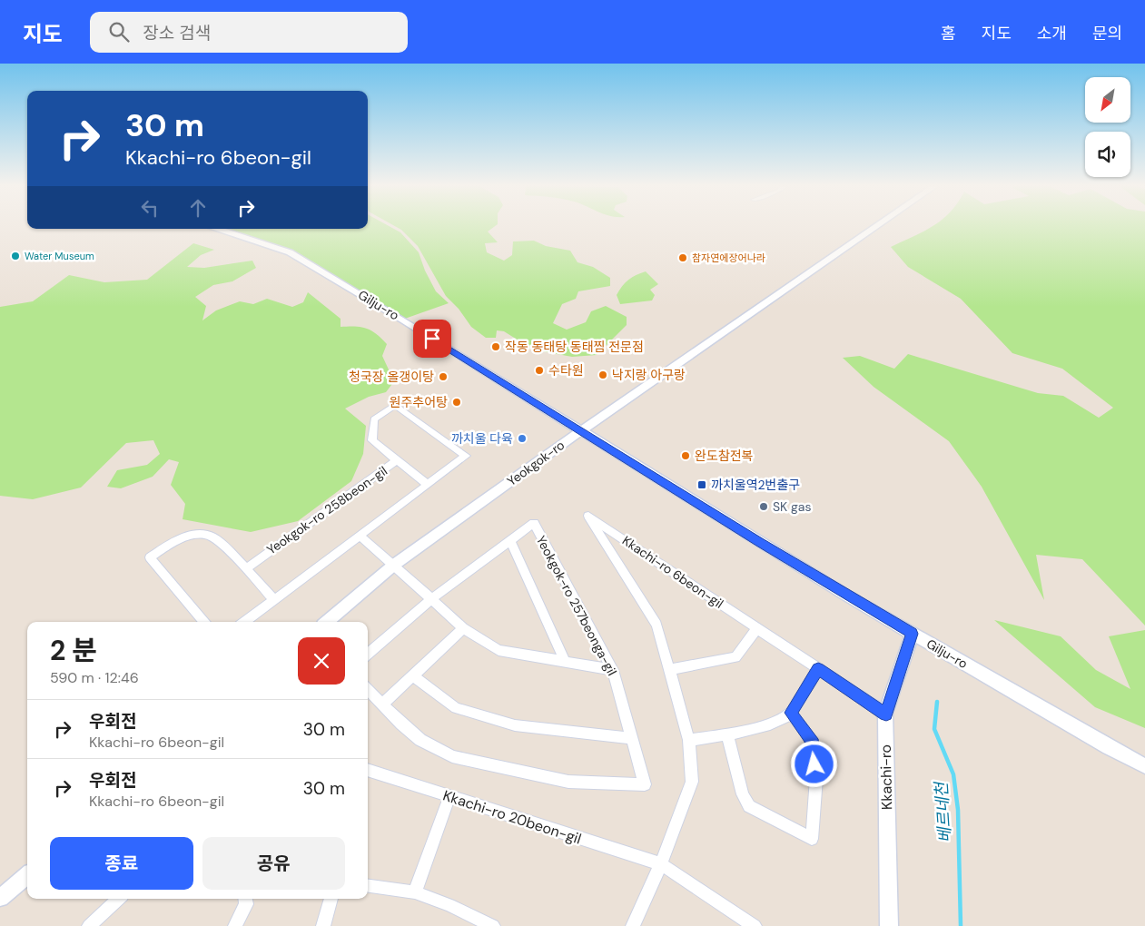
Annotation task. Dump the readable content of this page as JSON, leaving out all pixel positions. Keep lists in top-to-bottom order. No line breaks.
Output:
{"streets":{"street":["Gilju-ro","Yeokgok-ro","Yeokgok-ro 258beon-gil","Kkachi-ro 6beon-gil","Yeokgok-ro 257beonga-gil","Kkachi-ro","Kkachi-ro 20beon-gil"]},"crossings":[["Gilju-ro","Yeokgok-ro"],["Gilju-ro","Kkachi-ro"],["Kkachi-ro 6beon-gil","Kkachi-ro"]],"water":["베르네천"],"places":{"other":["Water Museum","참자연에장어나라","작동 동태탕 동태찜 전문점","수타원","낙지랑 아구랑","청국장 올갱이탕","원주추어탕","까치울 다육","완도참전복","SK gas"],"transit":["까치울역2번출구"]},"north":"bottom left","page":{"header":"지도","search":"장소 검색","nav":["홈","지도","소개","문의"],"turn":["30 m","Kkachi-ro 6beon-gil"],"heading":["2 분","590 m · 12:46"],"list":[{"name":"우회전","note":"Kkachi-ro 6beon-gil","value":"30 m"},{"name":"우회전","note":"Kkachi-ro 6beon-gil","value":"30 m"}],"buttons":["종료","공유"]}}
